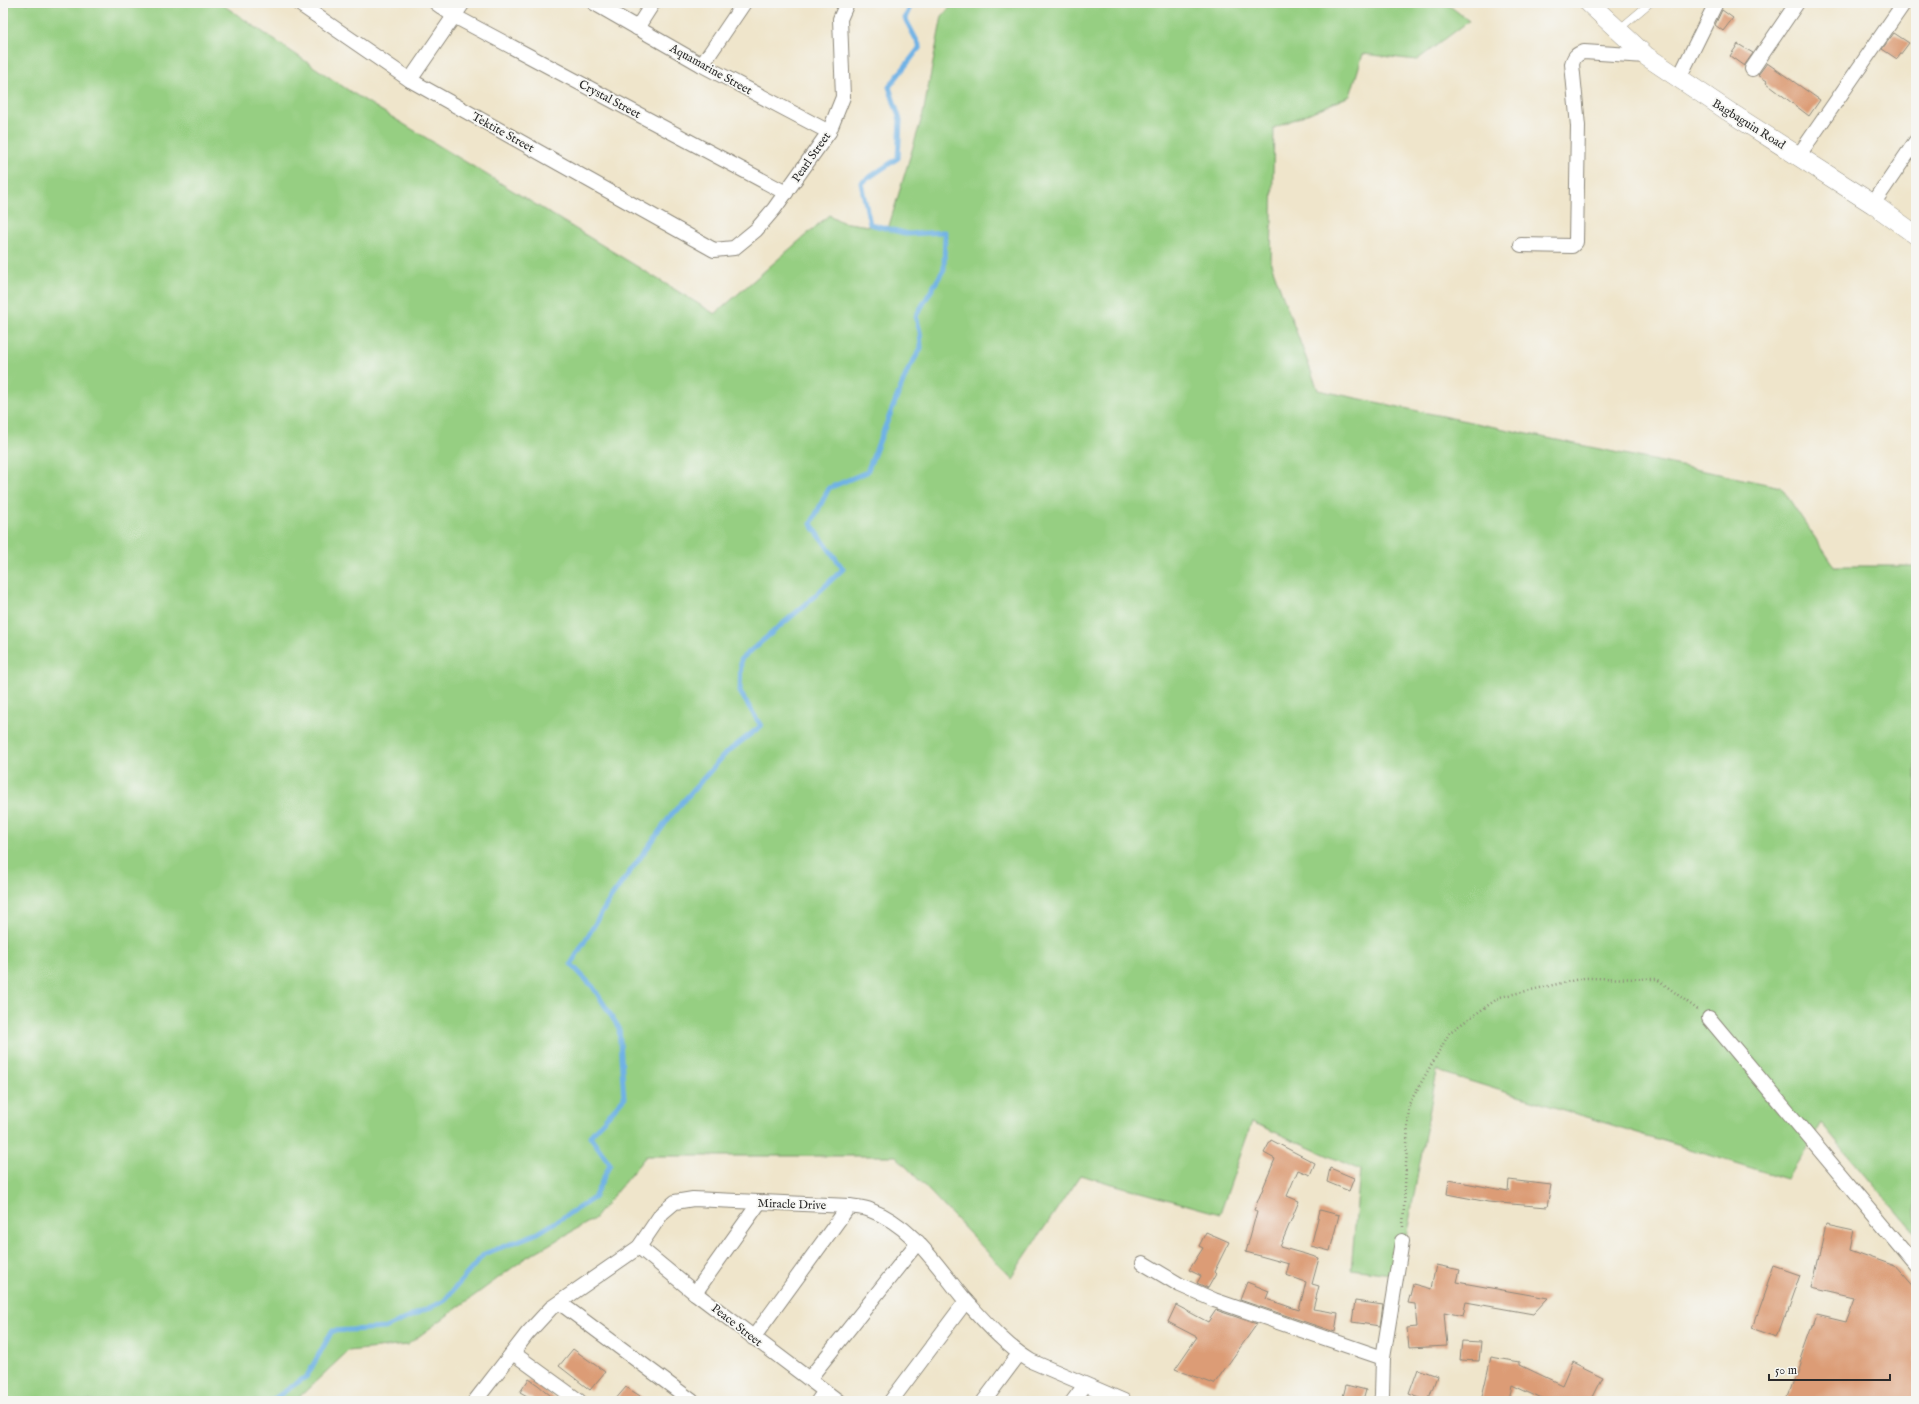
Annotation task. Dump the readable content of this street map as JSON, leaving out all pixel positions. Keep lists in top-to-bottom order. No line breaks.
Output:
{"streets":{"street":["Aquamarine Street","Crystal Street","Bagbaguin Road","Tektite Street","Pearl Street","Miracle Drive","Peace Street"]},"crossings":[["Aquamarine Street","Pearl Street"],["Crystal Street","Pearl Street"],["Tektite Street","Pearl Street"],["Miracle Drive","Peace Street"]],"scale_bar":"50 m"}
